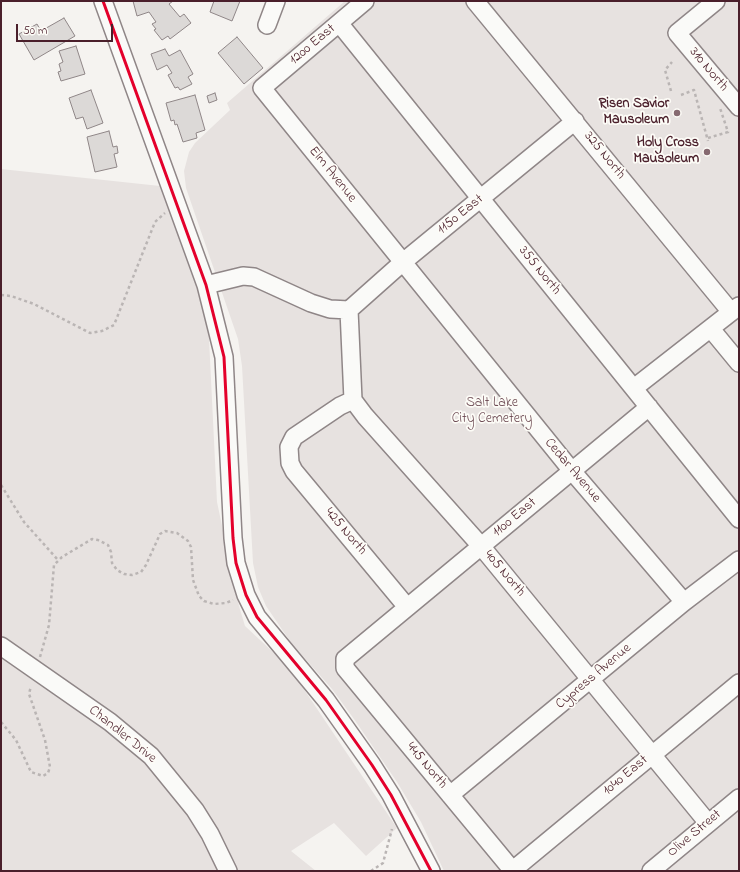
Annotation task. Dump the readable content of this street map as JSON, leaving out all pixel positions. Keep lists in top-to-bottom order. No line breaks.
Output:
{"streets":{"street":["1200 East","310 North","325 North","Elm Avenue","1150 East","355 North","Cedar Avenue","1100 East","425 North","405 North","Cypress Avenue","Chandler Drive","445 North","1040 East","Olive Street"]},"crossings":[["1200 East","Elm Avenue"],["1200 East","355 North"],["325 North","1150 East"],["Elm Avenue","1150 East"],["Elm Avenue","Cedar Avenue"],["1150 East","355 North"],["1150 East","Cedar Avenue"],["355 North","1100 East"],["Cedar Avenue","1100 East"],["Cedar Avenue","Cypress Avenue"],["1100 East","425 North"],["1100 East","405 North"],["1100 East","445 North"],["425 North","405 North"],["405 North","Cypress Avenue"],["405 North","1040 East"],["405 North","Olive Street"],["Cypress Avenue","445 North"],["445 North","1040 East"]],"parks":["Salt Lake City Cemetery"],"places":["Risen Savior Mausoleum","Holy Cross Mausoleum"],"scale_bar":"50 m"}
